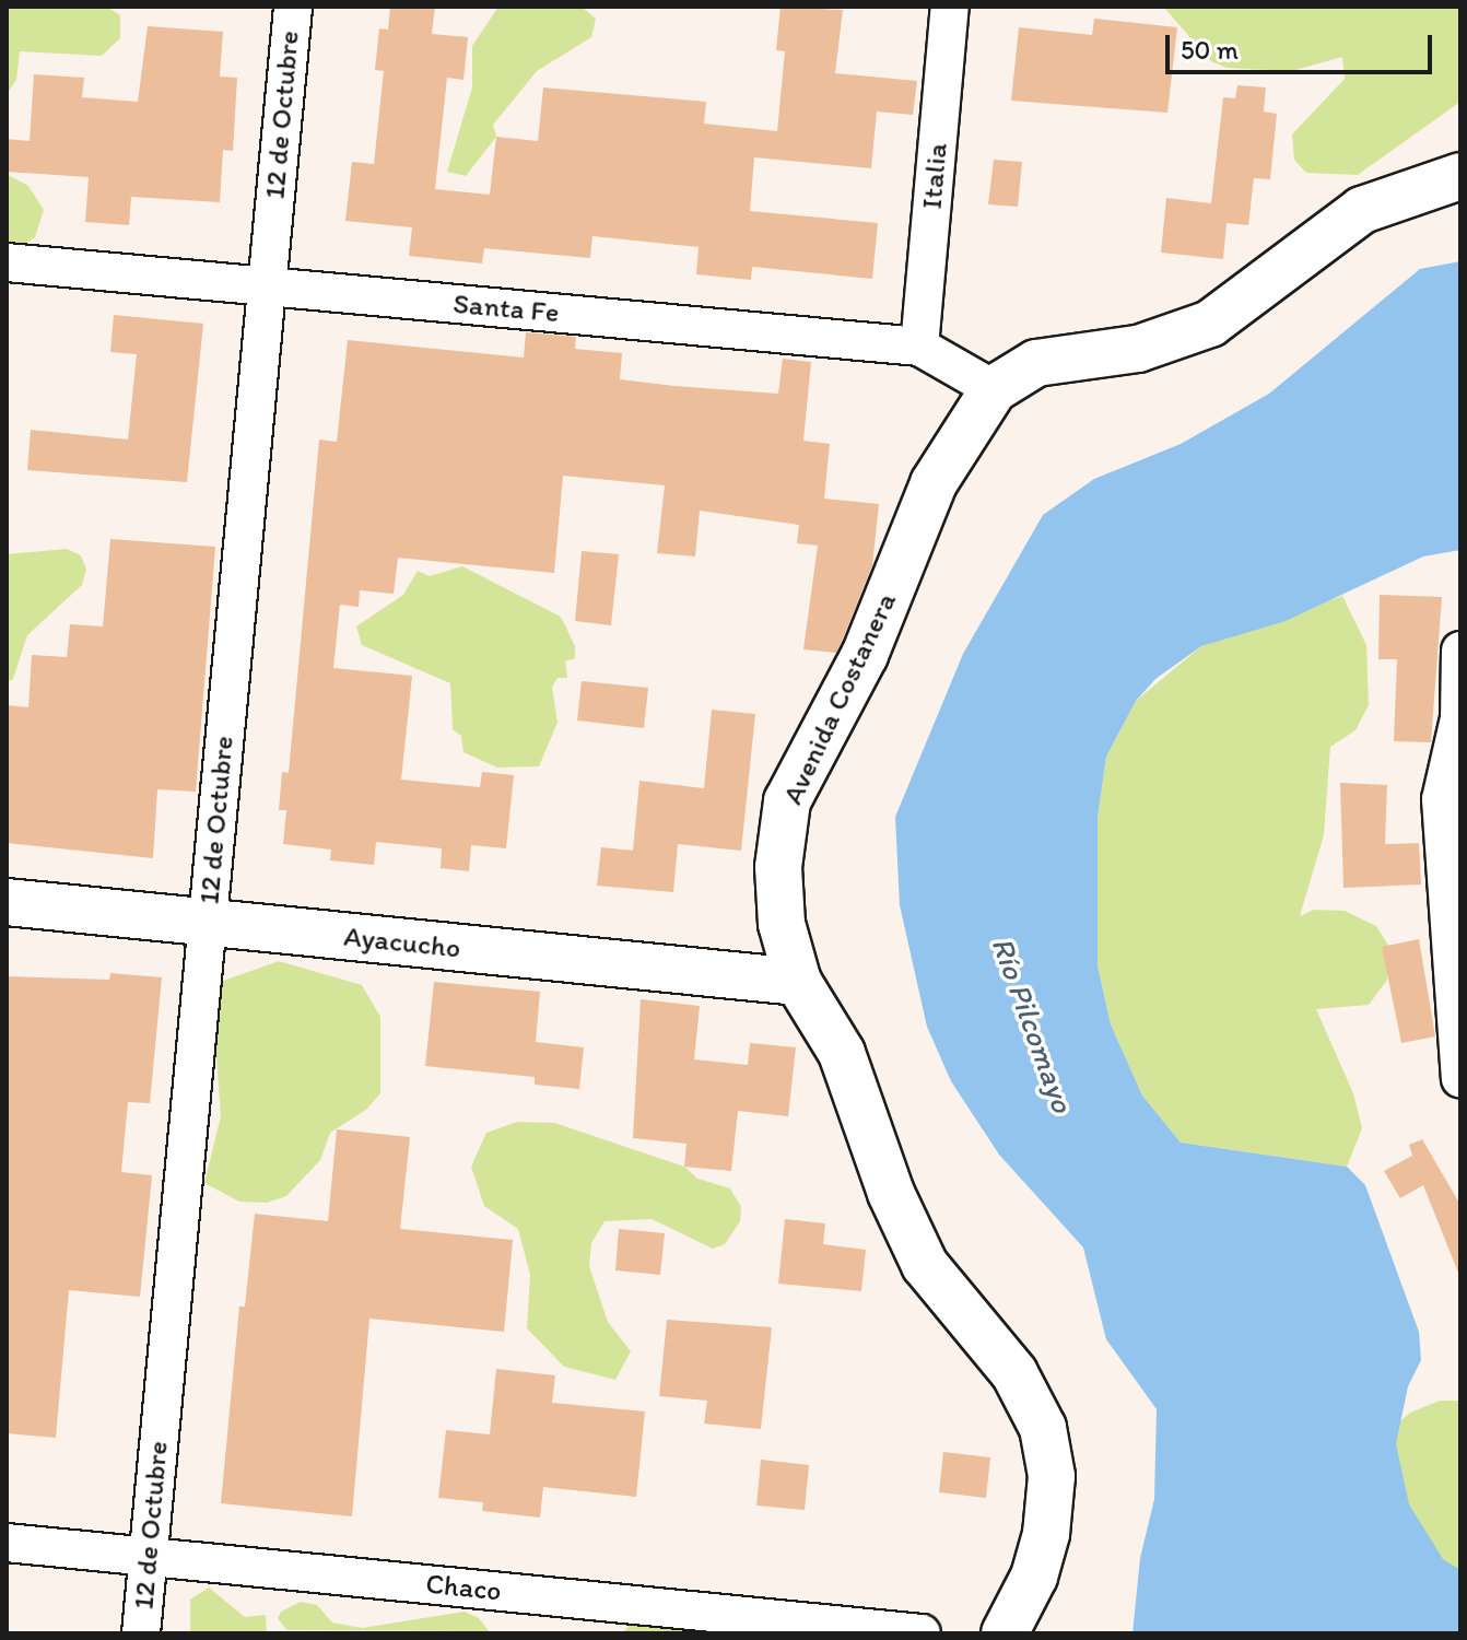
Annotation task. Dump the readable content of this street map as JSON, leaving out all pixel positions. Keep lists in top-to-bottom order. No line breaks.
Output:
{"streets":{"street":["12 de Octubre","Italia","Santa Fe","Avenida Costanera","Ayacucho","Chaco"]},"crossings":[["12 de Octubre","Santa Fe"],["12 de Octubre","Ayacucho"],["12 de Octubre","Chaco"],["Italia","Santa Fe"],["Santa Fe","Avenida Costanera"],["Avenida Costanera","Ayacucho"]],"water":["Río Pilcomayo"],"scale_bar":"50 m"}
